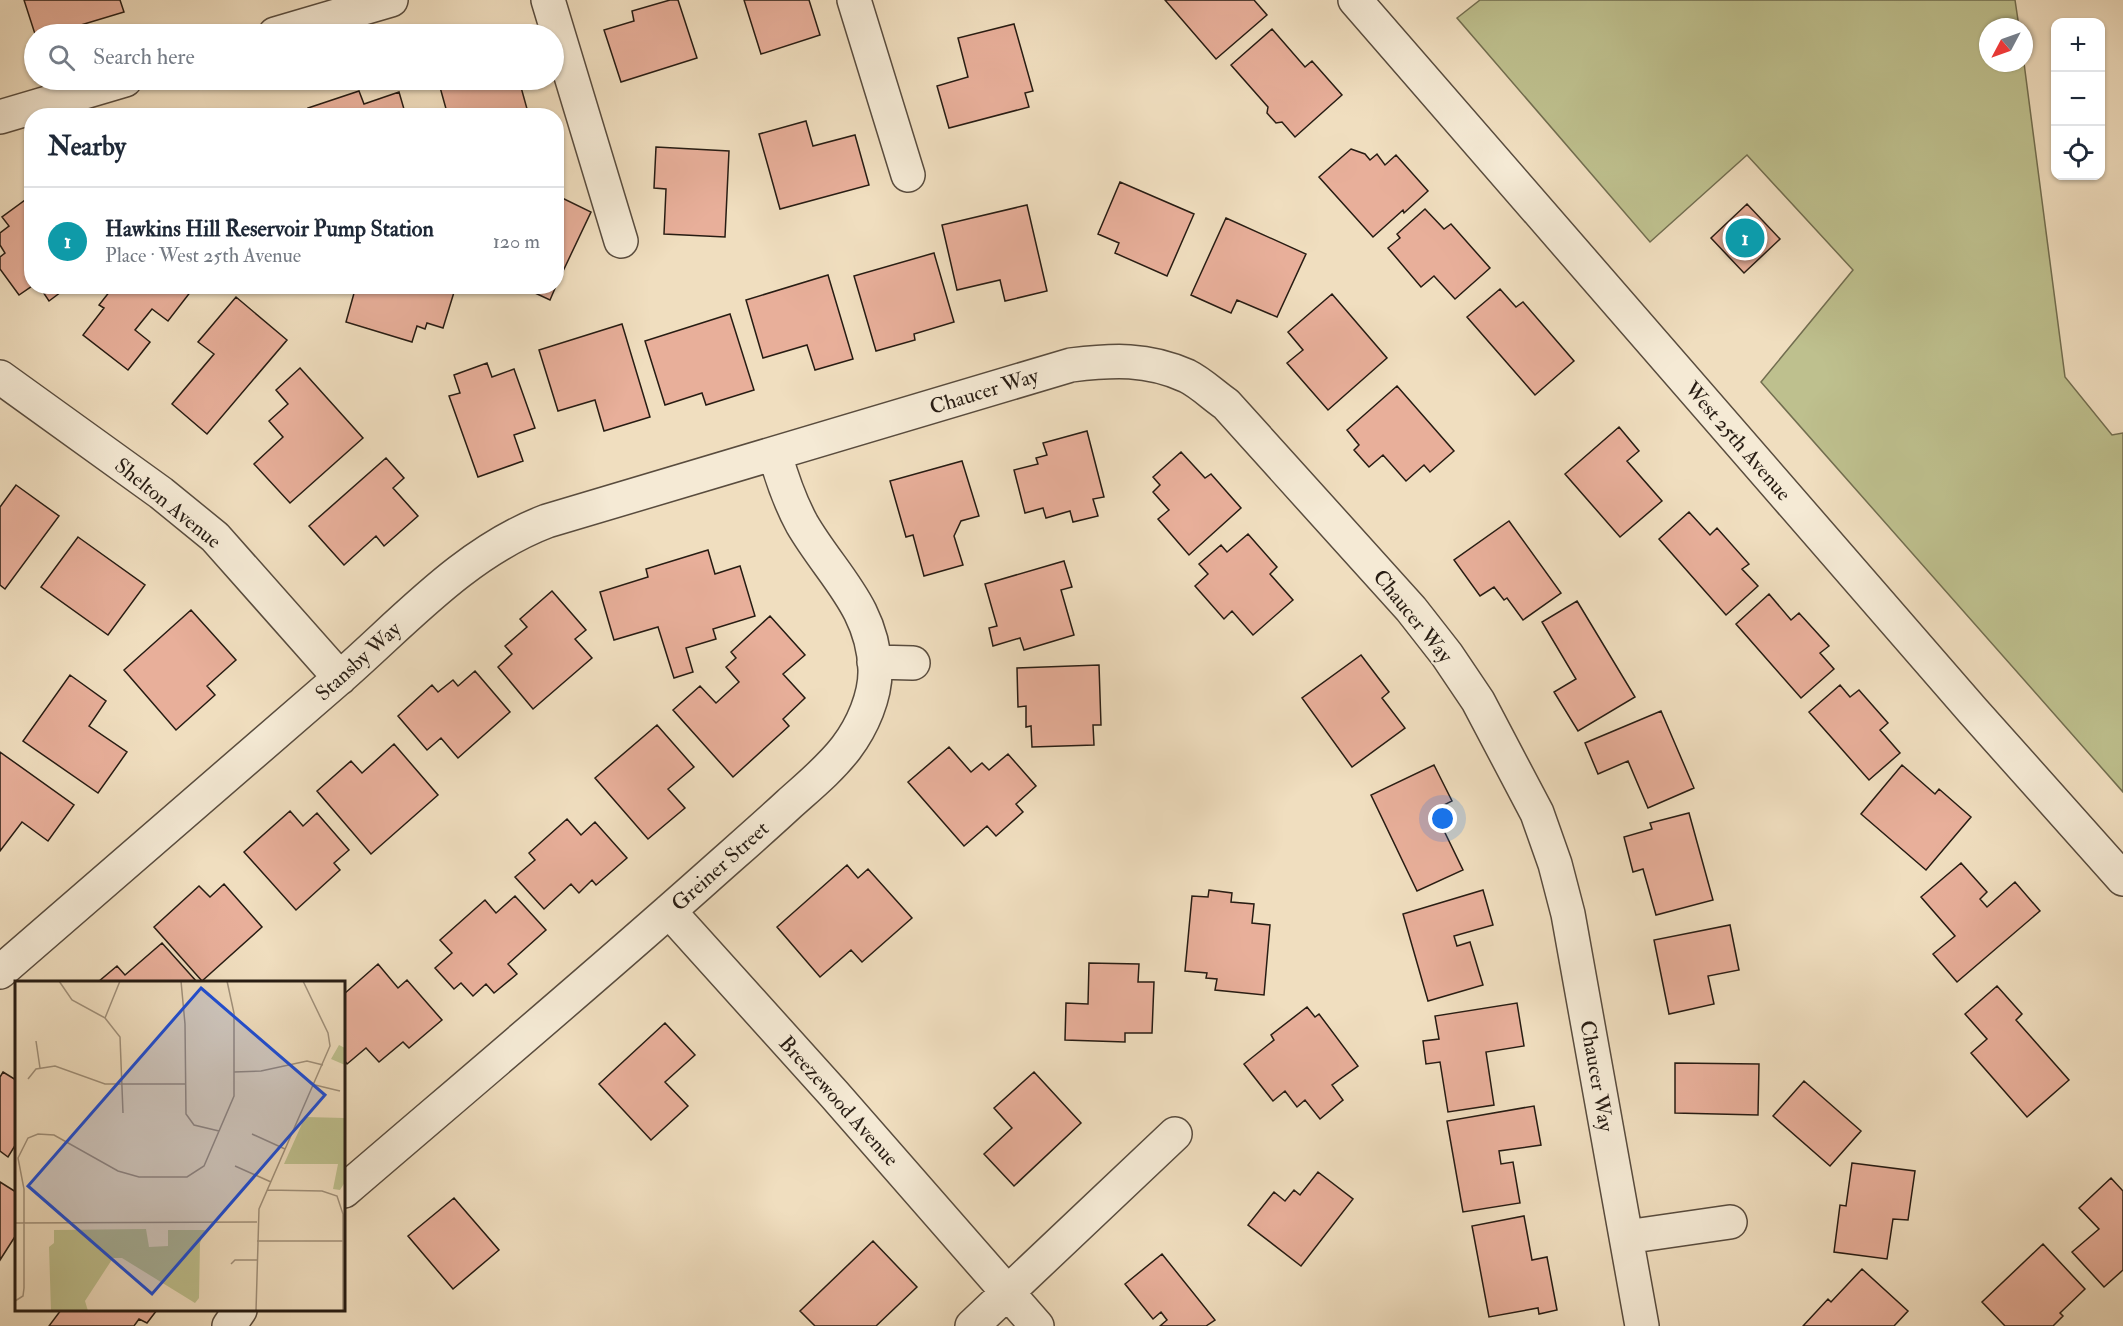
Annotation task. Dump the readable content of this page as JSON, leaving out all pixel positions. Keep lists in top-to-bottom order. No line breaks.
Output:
{"streets":{"street":["Chaucer Way","West 25th Avenue","Shelton Avenue","Stansby Way","Greiner Street","Breezewood Avenue"]},"crossings":[["Chaucer Way","Stansby Way"],["Chaucer Way","Greiner Street"],["Shelton Avenue","Stansby Way"],["Stansby Way","Greiner Street"],["Greiner Street","Breezewood Avenue"]],"north":"bottom left","page":{"map_buttons":["+","−"],"search":"Search here","heading":"Nearby","list":[{"mark":"1","name":"Hawkins Hill Reservoir Pump Station","note":"Place · West 25th Avenue","value":"120 m"}],"pins":"1"}}
